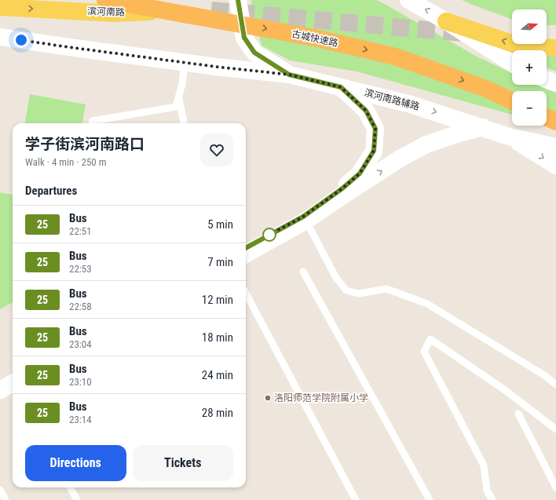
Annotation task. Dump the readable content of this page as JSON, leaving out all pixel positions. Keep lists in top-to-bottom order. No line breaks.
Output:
{"streets":{"highway":["古城快速路"],"main road":["滨河南路","滨河南路辅路"]},"one_way":["滨河南路","古城快速路"],"places":["洛阳师范学院附属小学"],"lines":["bus line 25"],"north":"right","page":{"map_buttons":["+","−"],"heading":[["学子街滨河南路口","Walk · 4 min · 250 m"],"Departures"],"list":[{"mark":"25","name":"Bus","note":"22:51","value":"5 min"},{"mark":"25","name":"Bus","note":"22:53","value":"7 min"},{"mark":"25","name":"Bus","note":"22:58","value":"12 min"},{"mark":"25","name":"Bus","note":"23:04","value":"18 min"},{"mark":"25","name":"Bus","note":"23:10","value":"24 min"},{"mark":"25","name":"Bus","note":"23:14","value":"28 min"}],"buttons":["Directions","Tickets"]}}
